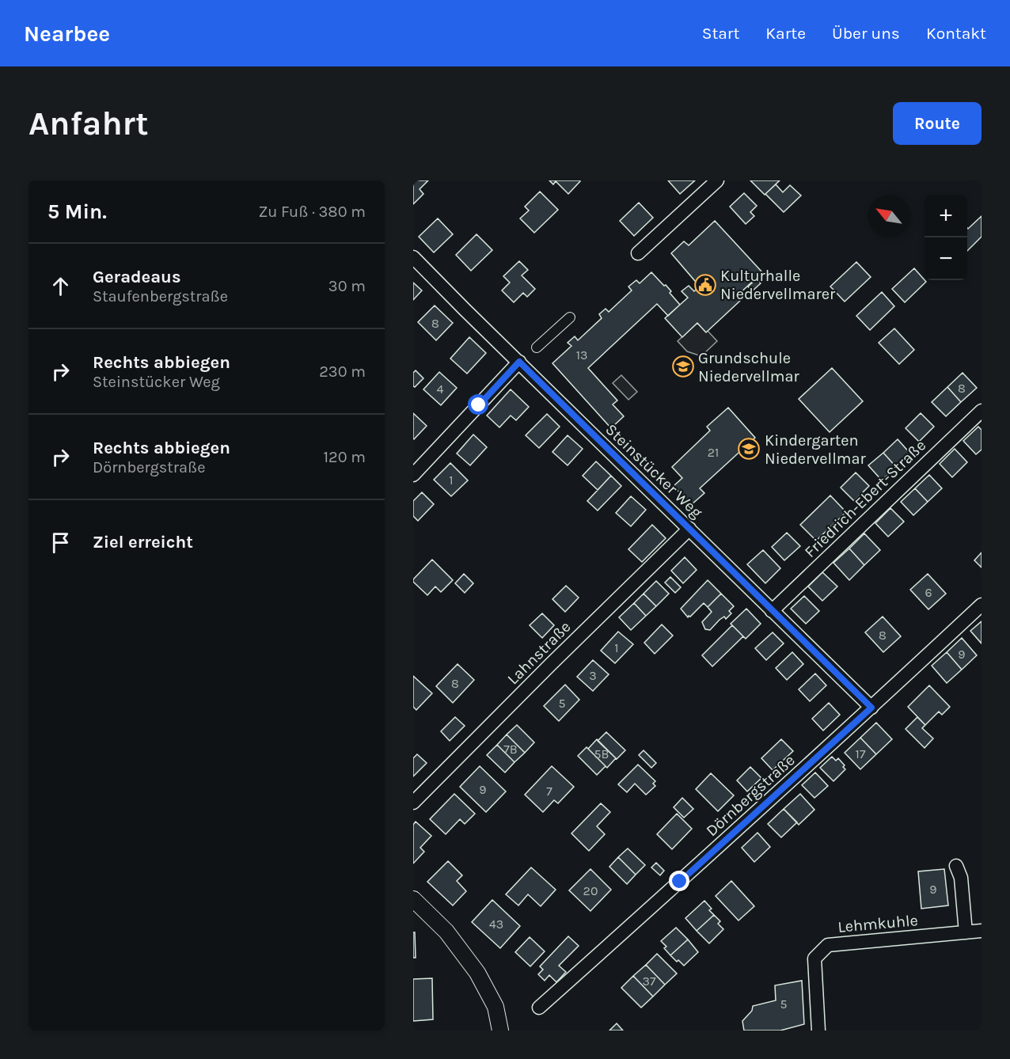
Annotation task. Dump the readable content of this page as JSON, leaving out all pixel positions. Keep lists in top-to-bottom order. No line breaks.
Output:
{"streets":{"street":["Steinstücker Weg","Friedrich-Ebert-Straße","Lahnstraße","Dörnbergstraße","Lehmkuhle"]},"crossings":[["Steinstücker Weg","Friedrich-Ebert-Straße"],["Steinstücker Weg","Lahnstraße"],["Steinstücker Weg","Dörnbergstraße"]],"places":{"public building":["Kulturhalle Niedervellmarer"],"school or university":["Grundschule Niedervellmar","Kindergarten Niedervellmar"]},"house_numbers":["8","13","8","4","21","1","6","8","1","9","3","8","5","7B","5B","17","9","7","9","20","43","37","5"],"north":"top left","page":{"header":"Nearbee","nav":["Start","Karte","Über uns","Kontakt"],"buttons":"Route","title":"Anfahrt","heading":["5 Min.","Zu Fuß · 380 m"],"map_buttons":["+","−"],"list":[["Geradeaus","Staufenbergstraße","30 m"],["Rechts abbiegen","Steinstücker Weg","230 m"],["Rechts abbiegen","Dörnbergstraße","120 m"],"Ziel erreicht"]}}
